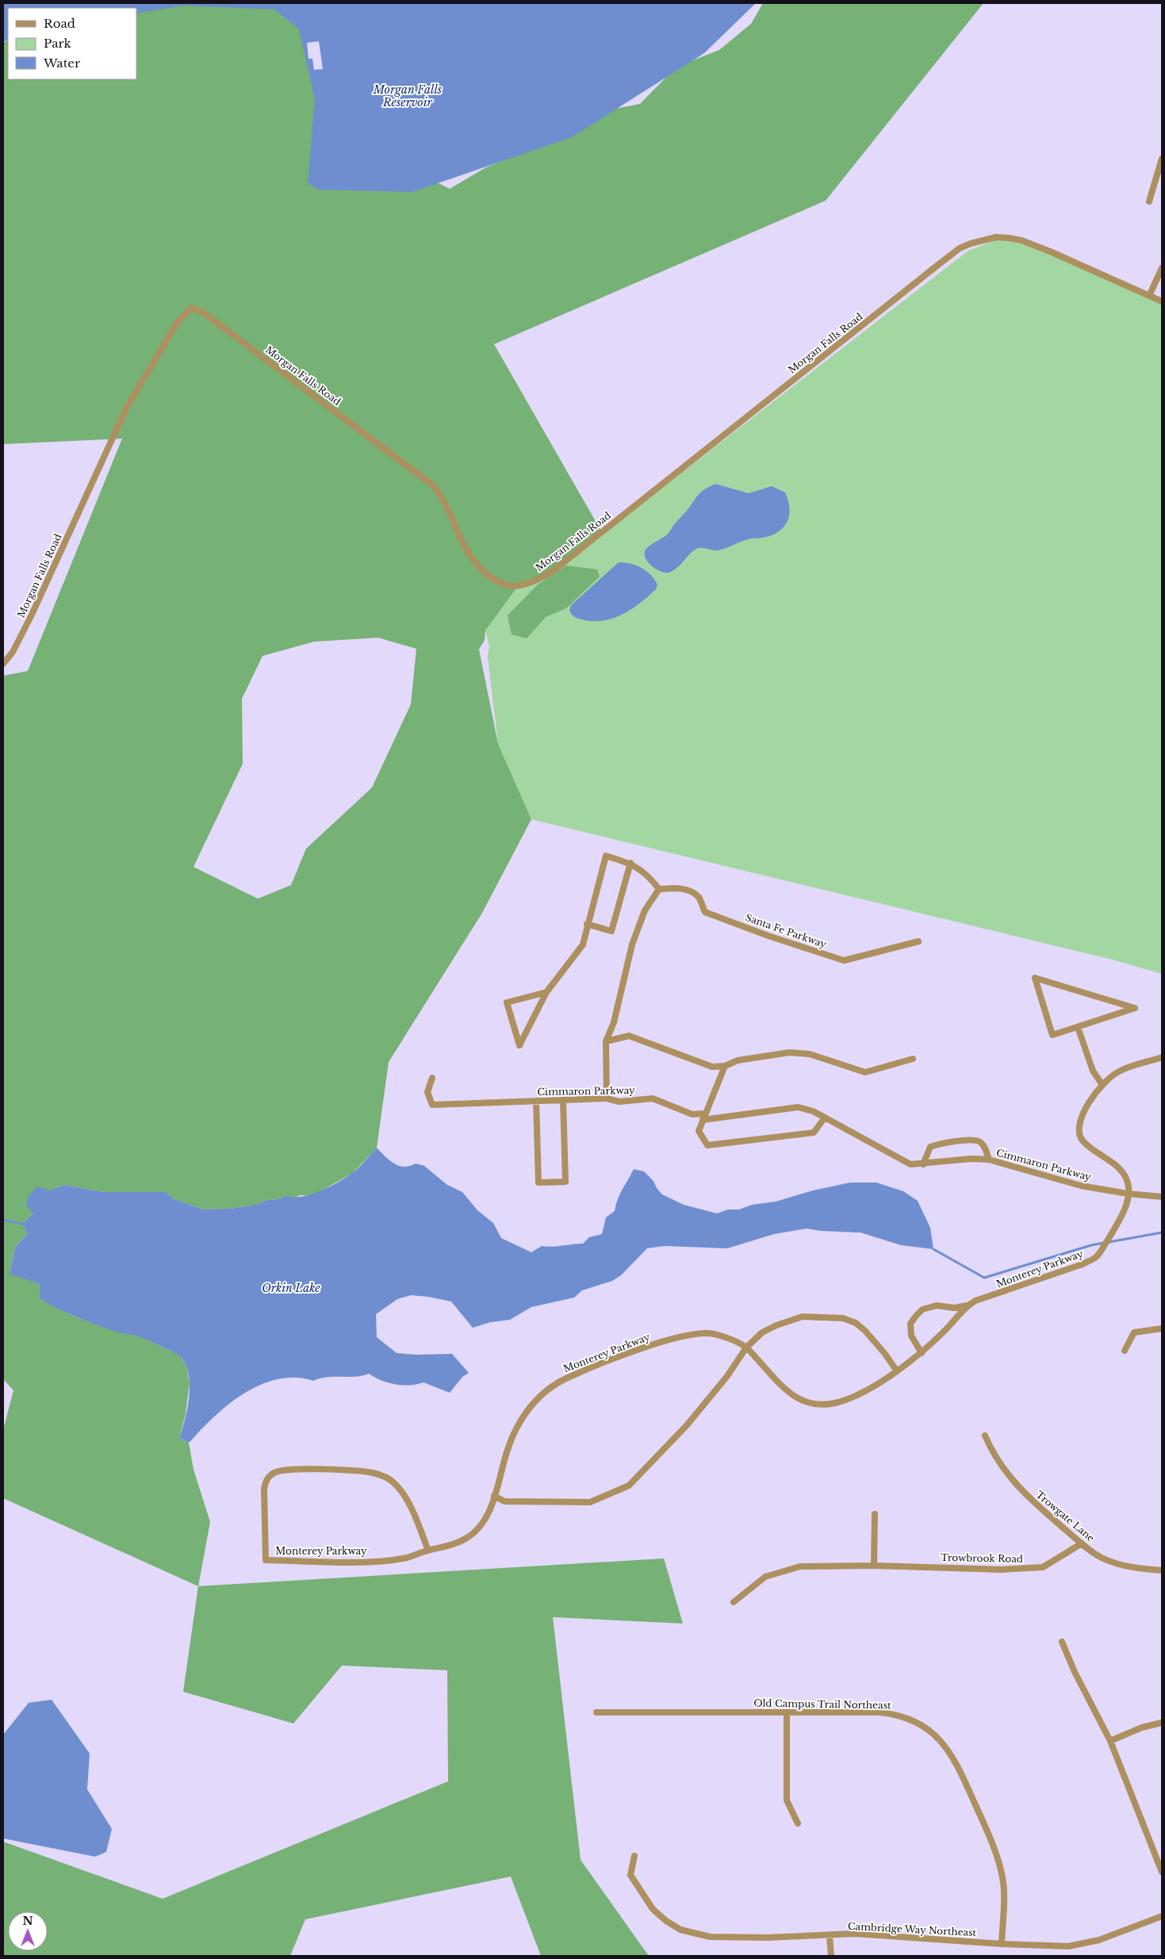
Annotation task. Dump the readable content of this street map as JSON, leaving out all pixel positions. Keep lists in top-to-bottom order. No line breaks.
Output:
{"streets":{"street":["Morgan Falls Road","Santa Fe Parkway","Cimmaron Parkway","Monterey Parkway","Trowgate Lane","Trowbrook Road","Old Campus Trail Northeast","Cambridge Way Northeast"]},"crossings":[["Cimmaron Parkway","Monterey Parkway"],["Trowgate Lane","Trowbrook Road"],["Old Campus Trail Northeast","Cambridge Way Northeast"]],"water":["Morgan Falls Reservoir","Orkin Lake"],"legend":["Road","Park","Water"],"north":"top"}
